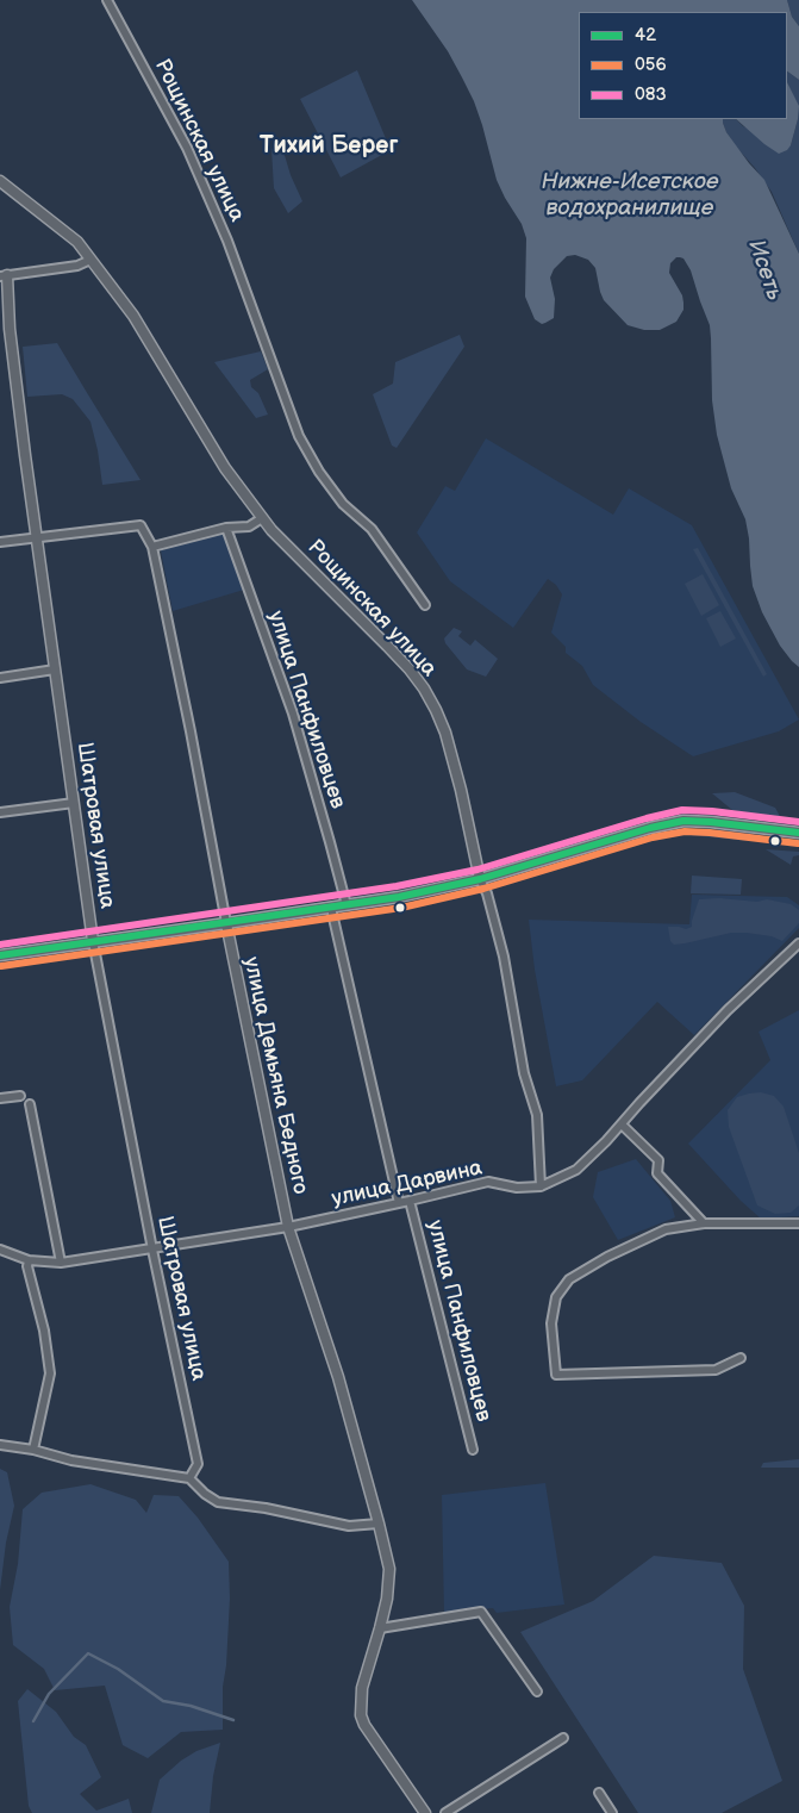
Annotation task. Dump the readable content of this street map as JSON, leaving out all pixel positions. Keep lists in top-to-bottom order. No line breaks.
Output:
{"streets":{"street":["Рощинская улица","улица Панфиловцев","Шатровая улица","улица Демьяна Бедного","улица Дарвина"]},"crossings":[["Рощинская улица","улица Дарвина"],["улица Панфиловцев","улица Дарвина"],["Шатровая улица","улица Дарвина"],["улица Демьяна Бедного","улица Дарвина"]],"districts":["Тихий Берег"],"water":["Нижне-Исетское водохранилище","Исеть"],"lines":["transit line 083","transit line 42","transit line 056"],"legend":["42","056","083"]}
